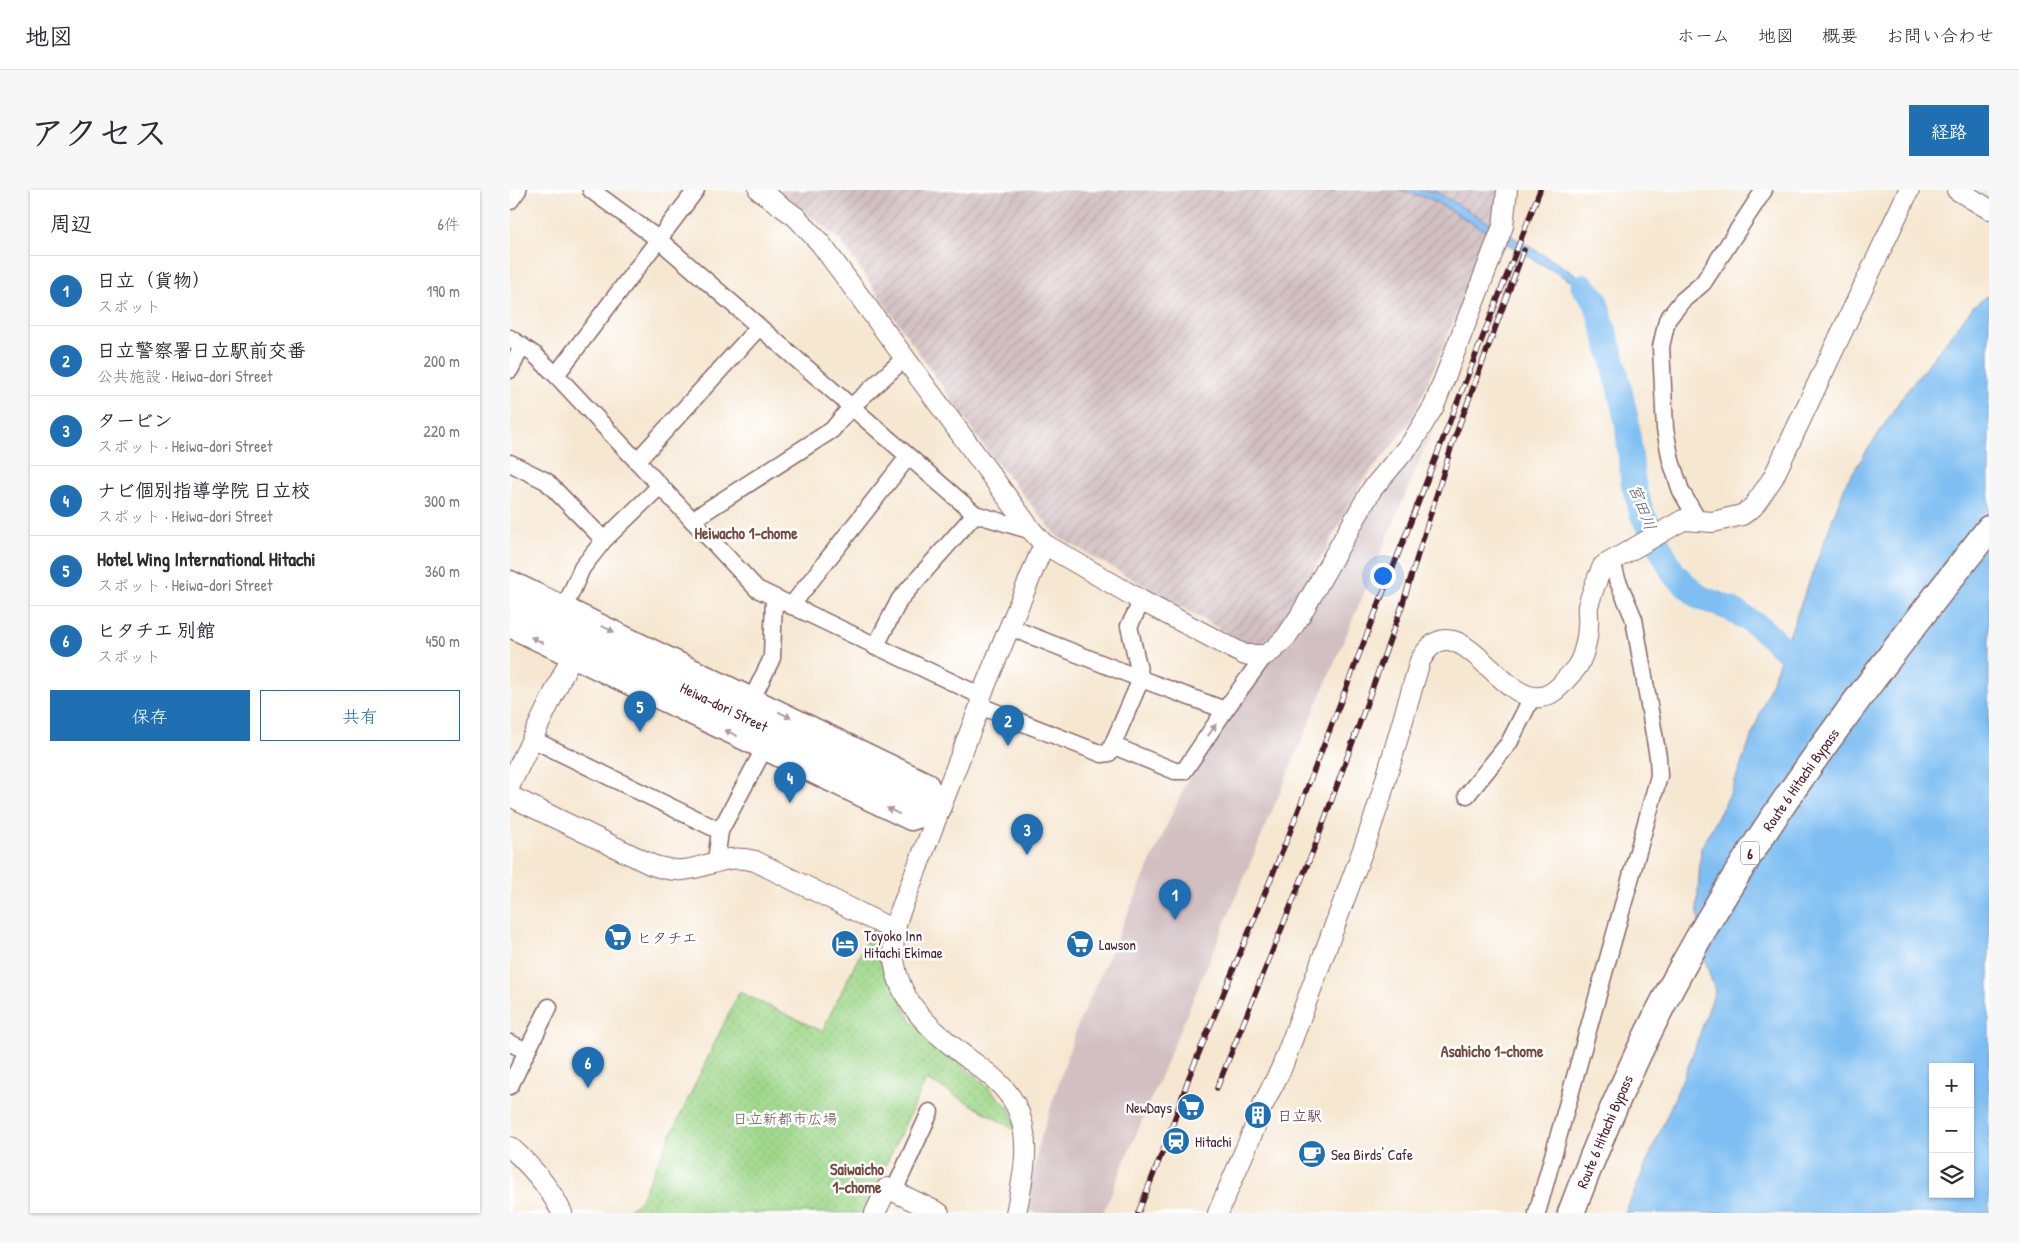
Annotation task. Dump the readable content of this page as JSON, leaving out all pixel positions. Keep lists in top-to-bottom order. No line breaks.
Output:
{"streets":{"highway":["Route 6 Hitachi Bypass","6"],"main road":["Heiwa-dori Street"]},"districts":["Heiwacho 1-chome","Asahicho 1-chome","Saiwaicho 1-chome"],"water":["宮田川"],"parks":["日立新都市広場"],"places":{"supermarket":["ヒタチエ","Lawson","NewDays"],"hotel":["Toyoko Inn Hitachi Ekimae"],"building":["日立駅"],"station":["Hitachi"],"cafe":["Sea Birds' Cafe"]},"page":{"header":"地図","nav":["ホーム","地図","概要","お問い合わせ"],"title":"アクセス","buttons":["経路",["保存","共有"]],"heading":["周辺","6件"],"list":[{"mark":"1","name":"日立（貨物）","note":"スポット","value":"190 m"},{"mark":"2","name":"日立警察署日立駅前交番","note":"公共施設 · Heiwa-dori Street","value":"200 m"},{"mark":"3","name":"タービン","note":"スポット · Heiwa-dori Street","value":"220 m"},{"mark":"4","name":"ナビ個別指導学院 日立校","note":"スポット · Heiwa-dori Street","value":"300 m"},{"mark":"5","name":"Hotel Wing International Hitachi","note":"スポット · Heiwa-dori Street","value":"360 m"},{"mark":"6","name":"ヒタチエ 別館","note":"スポット","value":"450 m"}],"pins":["5","2","4","3","1","6"],"map_buttons":["+","−"]}}
